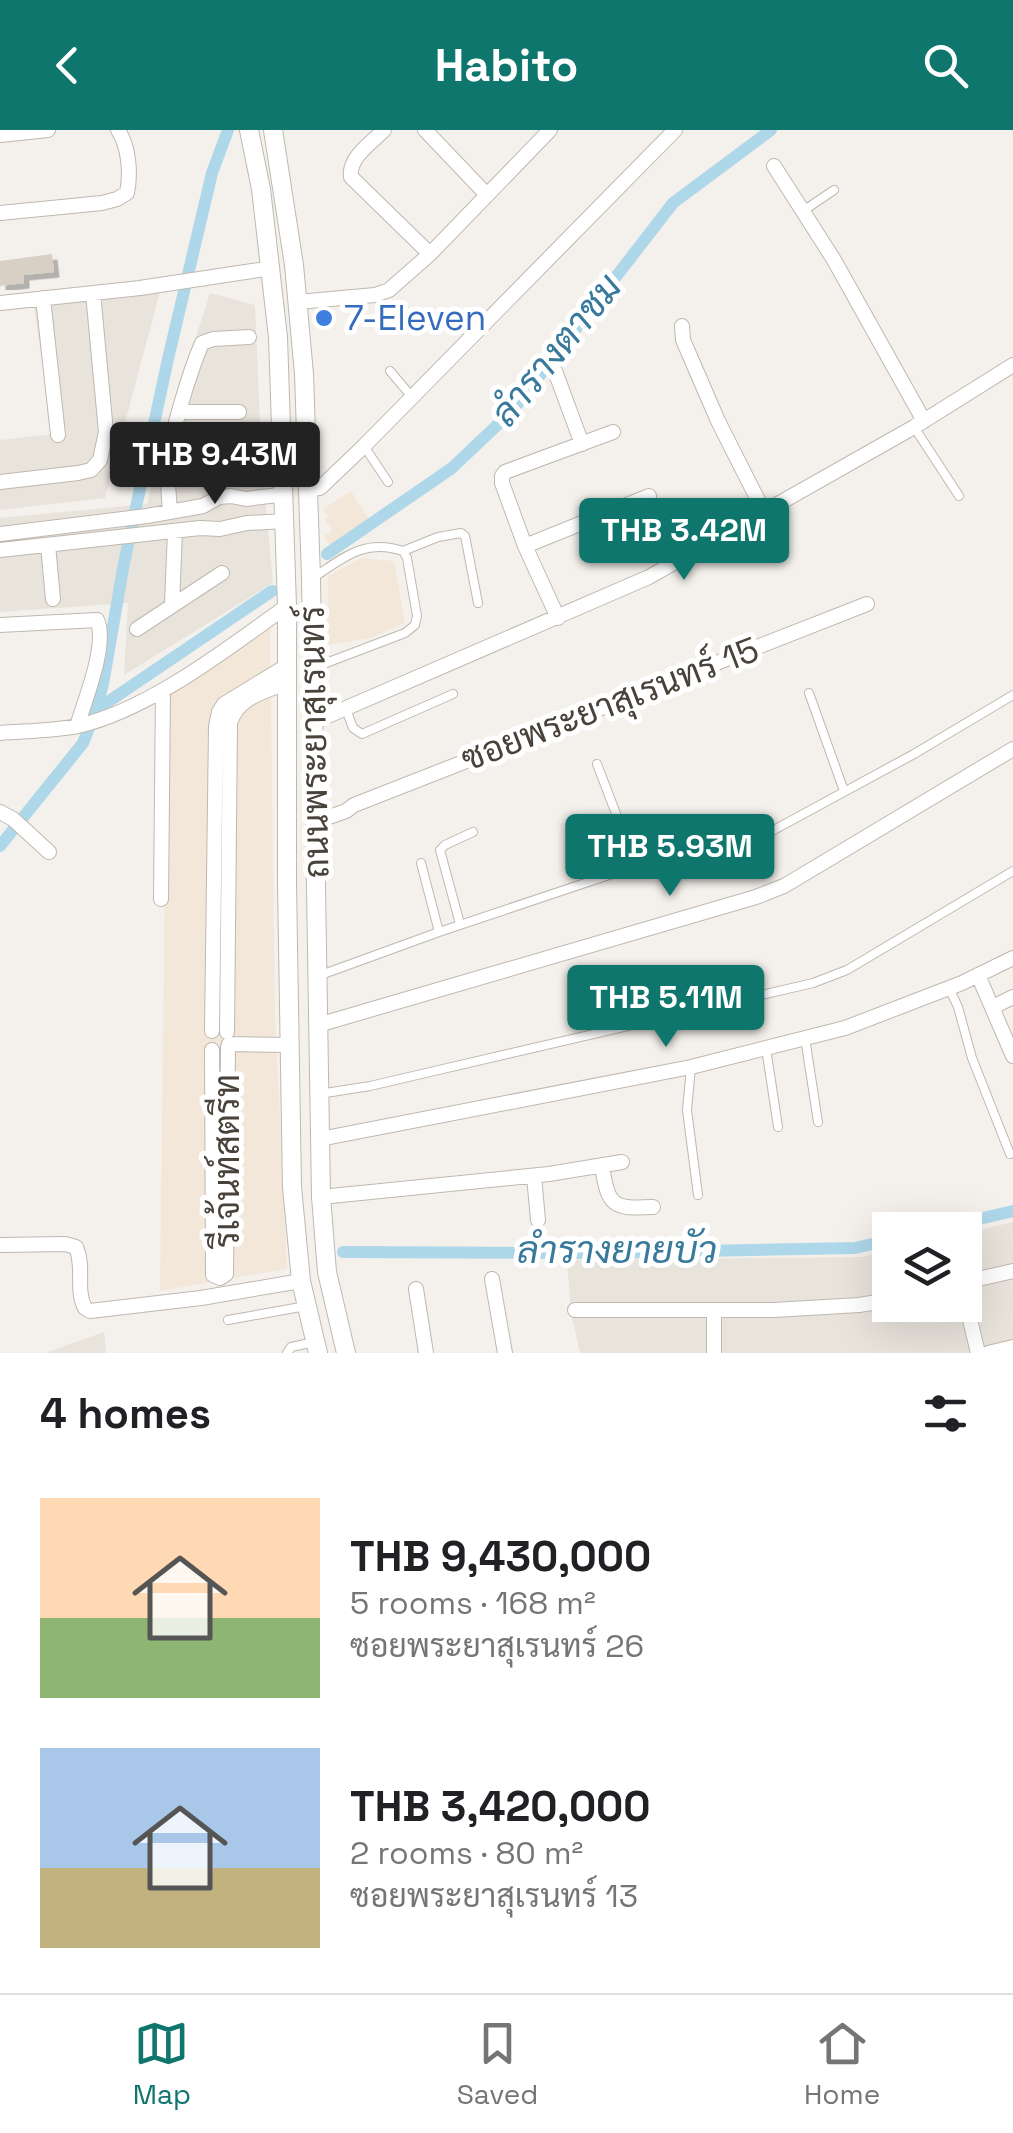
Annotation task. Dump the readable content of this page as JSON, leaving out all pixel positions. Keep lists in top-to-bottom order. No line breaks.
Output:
{"streets":{"street":["ซอยพระยาสุเรนทร์ 15","ถนนพระยาสุเรนทร์","รีเจ้นท์สตรีท"]},"crossings":[["ซอยพระยาสุเรนทร์ 15","ถนนพระยาสุเรนทร์"],["ถนนพระยาสุเรนทร์","รีเจ้นท์สตรีท"]],"water":["ลำรางตาชม","ลำรางยายบัว"],"places":["7-Eleven"],"page":{"header":"Habito","price":["THB 9.43M","THB 3.42M","THB 5.93M","THB 5.11M"],"heading":"4 homes","list":[{"name":"THB 9,430,000","note":"5 rooms · 168 m² · ซอยพระยาสุเรนทร์ 26"},{"name":"THB 3,420,000","note":"2 rooms · 80 m² · ซอยพระยาสุเรนทร์ 13"}],"tabs":["Map","Saved","Home"]}}
